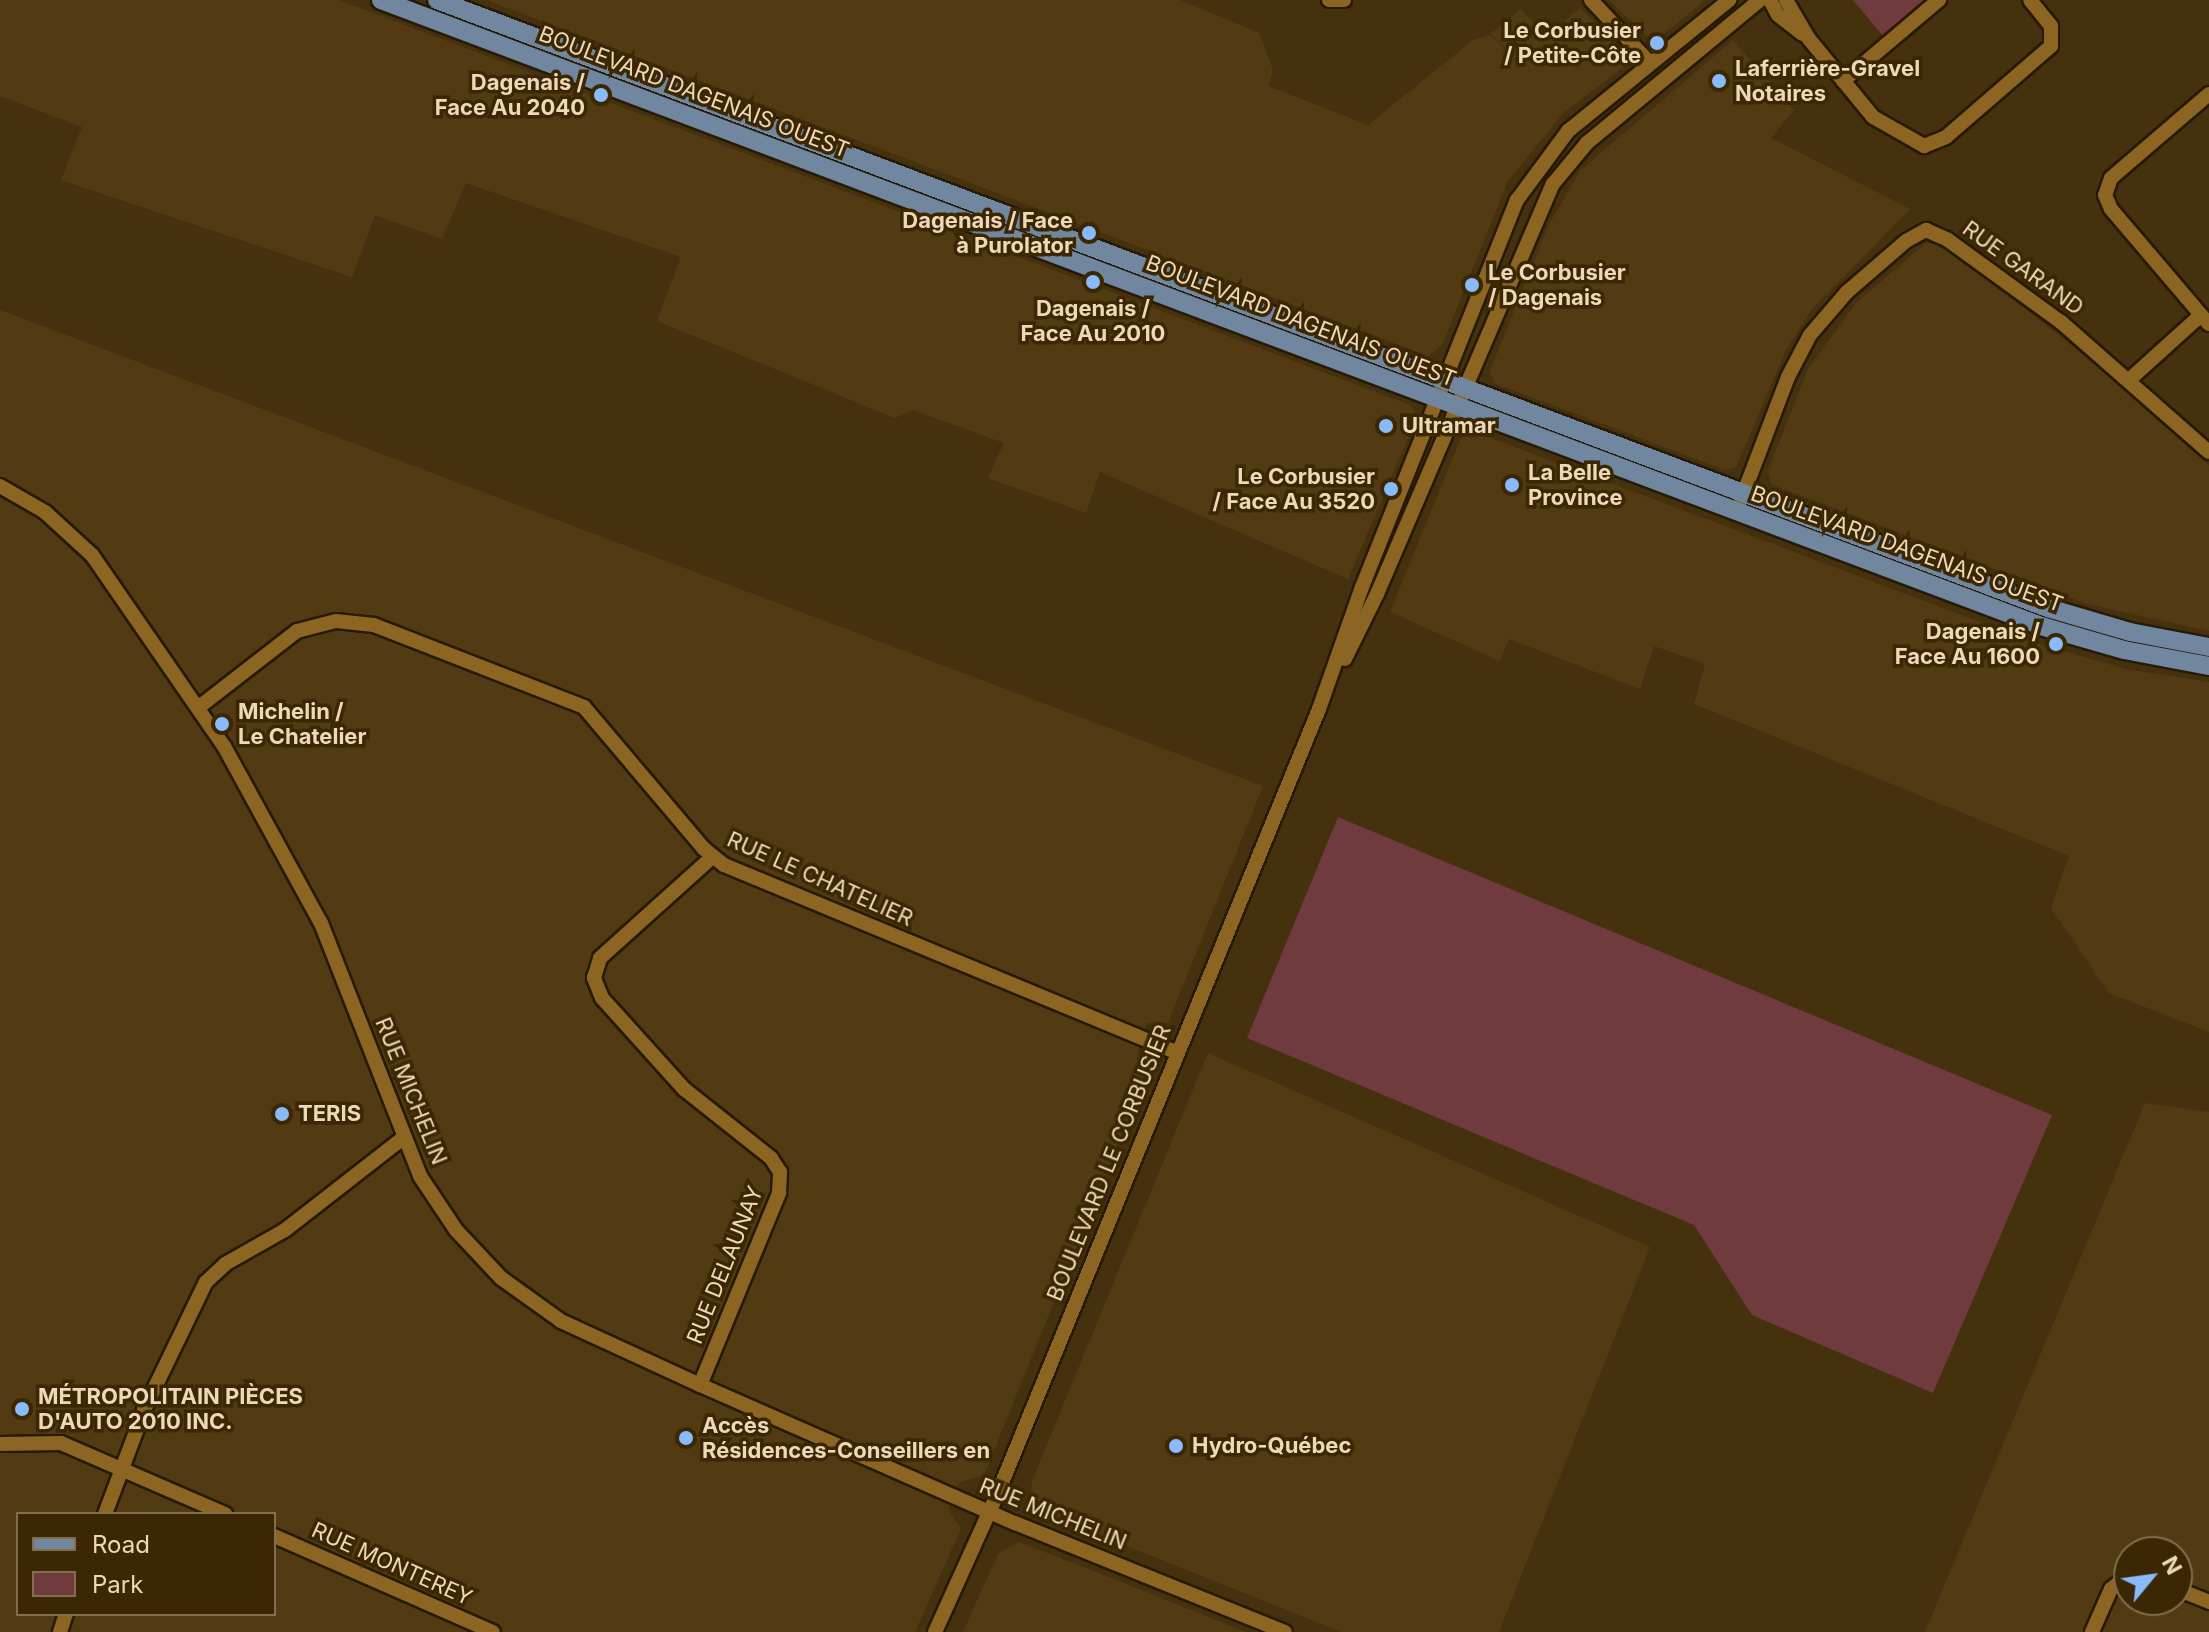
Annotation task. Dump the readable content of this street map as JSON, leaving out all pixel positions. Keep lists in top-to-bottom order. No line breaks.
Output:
{"streets":{"main road":["BOULEVARD DAGENAIS OUEST"],"street":["RUE GARAND","RUE LE CHATELIER","RUE MICHELIN","BOULEVARD LE CORBUSIER","RUE DELAUNAY","RUE MONTEREY"]},"crossings":[["BOULEVARD DAGENAIS OUEST","RUE GARAND"],["BOULEVARD DAGENAIS OUEST","BOULEVARD LE CORBUSIER"],["RUE LE CHATELIER","RUE MICHELIN"],["RUE LE CHATELIER","BOULEVARD LE CORBUSIER"],["RUE LE CHATELIER","RUE DELAUNAY"],["RUE MICHELIN","BOULEVARD LE CORBUSIER"],["RUE MICHELIN","RUE DELAUNAY"]],"places":["Le Corbusier / Petite-Côte","Laferrière-Gravel Notaires","Dagenais / Face Au 2040","Dagenais / Face à Purolator","Dagenais / Face Au 2010","Le Corbusier / Dagenais","Ultramar","La Belle Province","Le Corbusier / Face Au 3520","Dagenais / Face Au 1600","Michelin / Le Chatelier","TERIS","MÉTROPOLITAIN PIÈCES D'AUTO 2010 INC.","Accès Résidences-Conseillers en","Hydro-Québec"],"legend":["Road","Park"],"north":"top right"}
